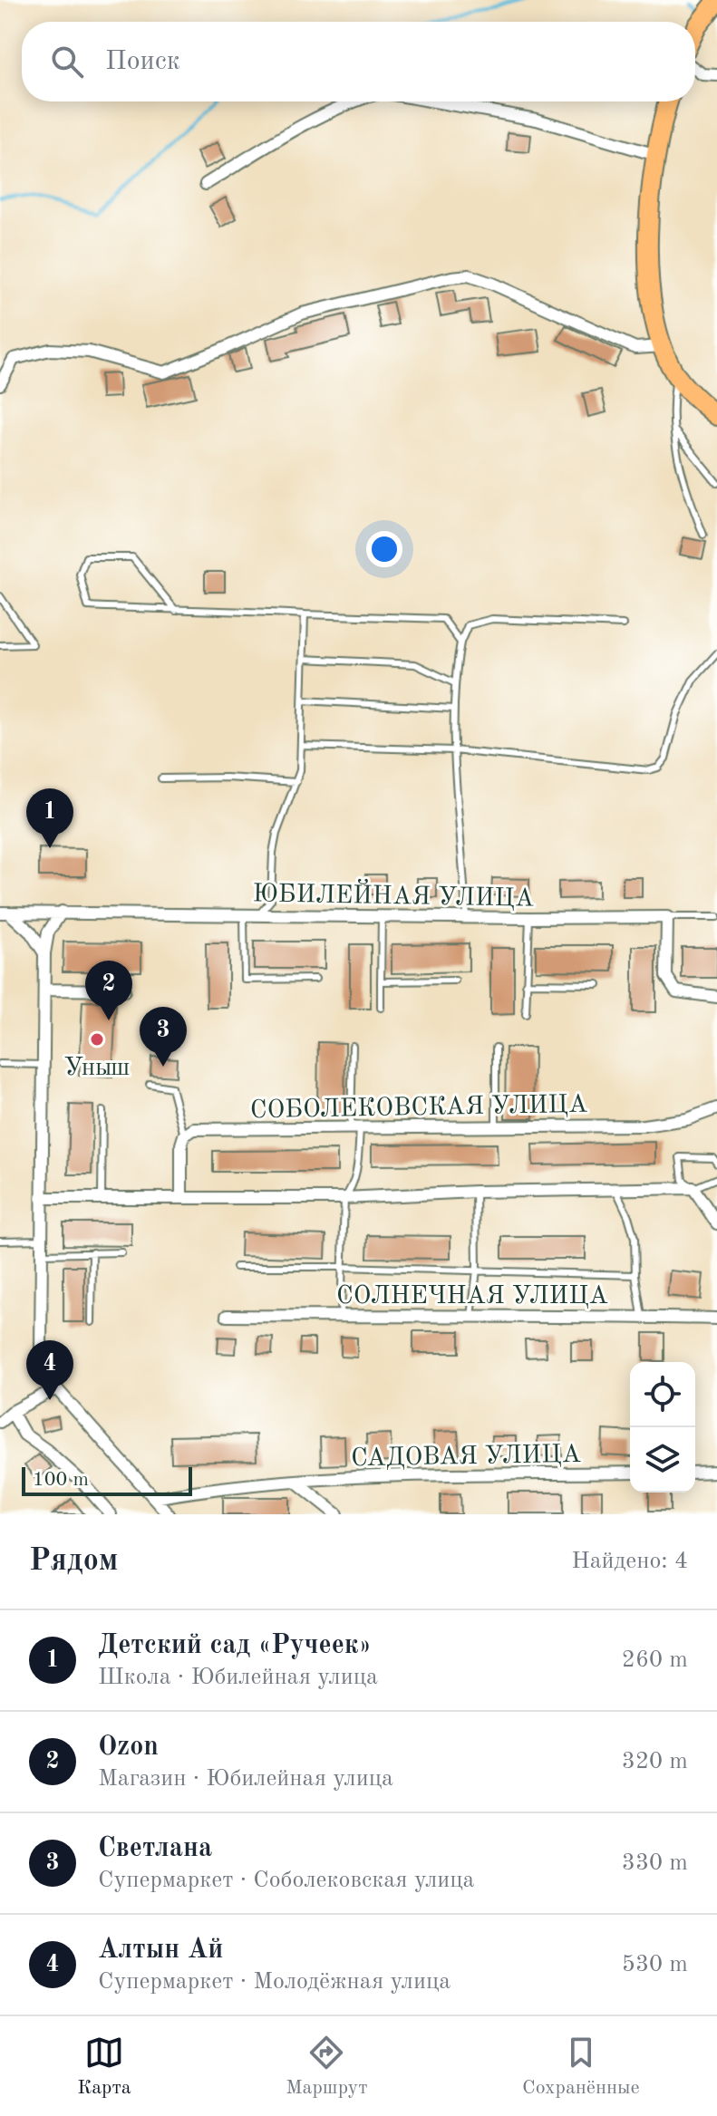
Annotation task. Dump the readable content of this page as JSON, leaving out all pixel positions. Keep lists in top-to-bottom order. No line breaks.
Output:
{"streets":{"street":["ЮБИЛЕЙНАЯ УЛИЦА","СОБОЛЕКОВСКАЯ УЛИЦА","СОЛНЕЧНАЯ УЛИЦА","САДОВАЯ УЛИЦА"]},"places":["Уныш"],"scale_bar":"100 m","page":{"search":"Поиск","pins":["1","2","3","4"],"scale":"100 m","heading":["Рядом","Найдено: 4"],"list":[{"mark":"1","name":"Детский сад «Ручеек»","note":"Школа · Юбилейная улица","value":"260 m"},{"mark":"2","name":"Ozon","note":"Магазин · Юбилейная улица","value":"320 m"},{"mark":"3","name":"Светлана","note":"Супермаркет · Соболековская улица","value":"330 m"},{"mark":"4","name":"Алтын Ай","note":"Супермаркет · Молодёжная улица","value":"530 m"}],"nav":["Карта","Маршрут","Сохранённые"]}}
